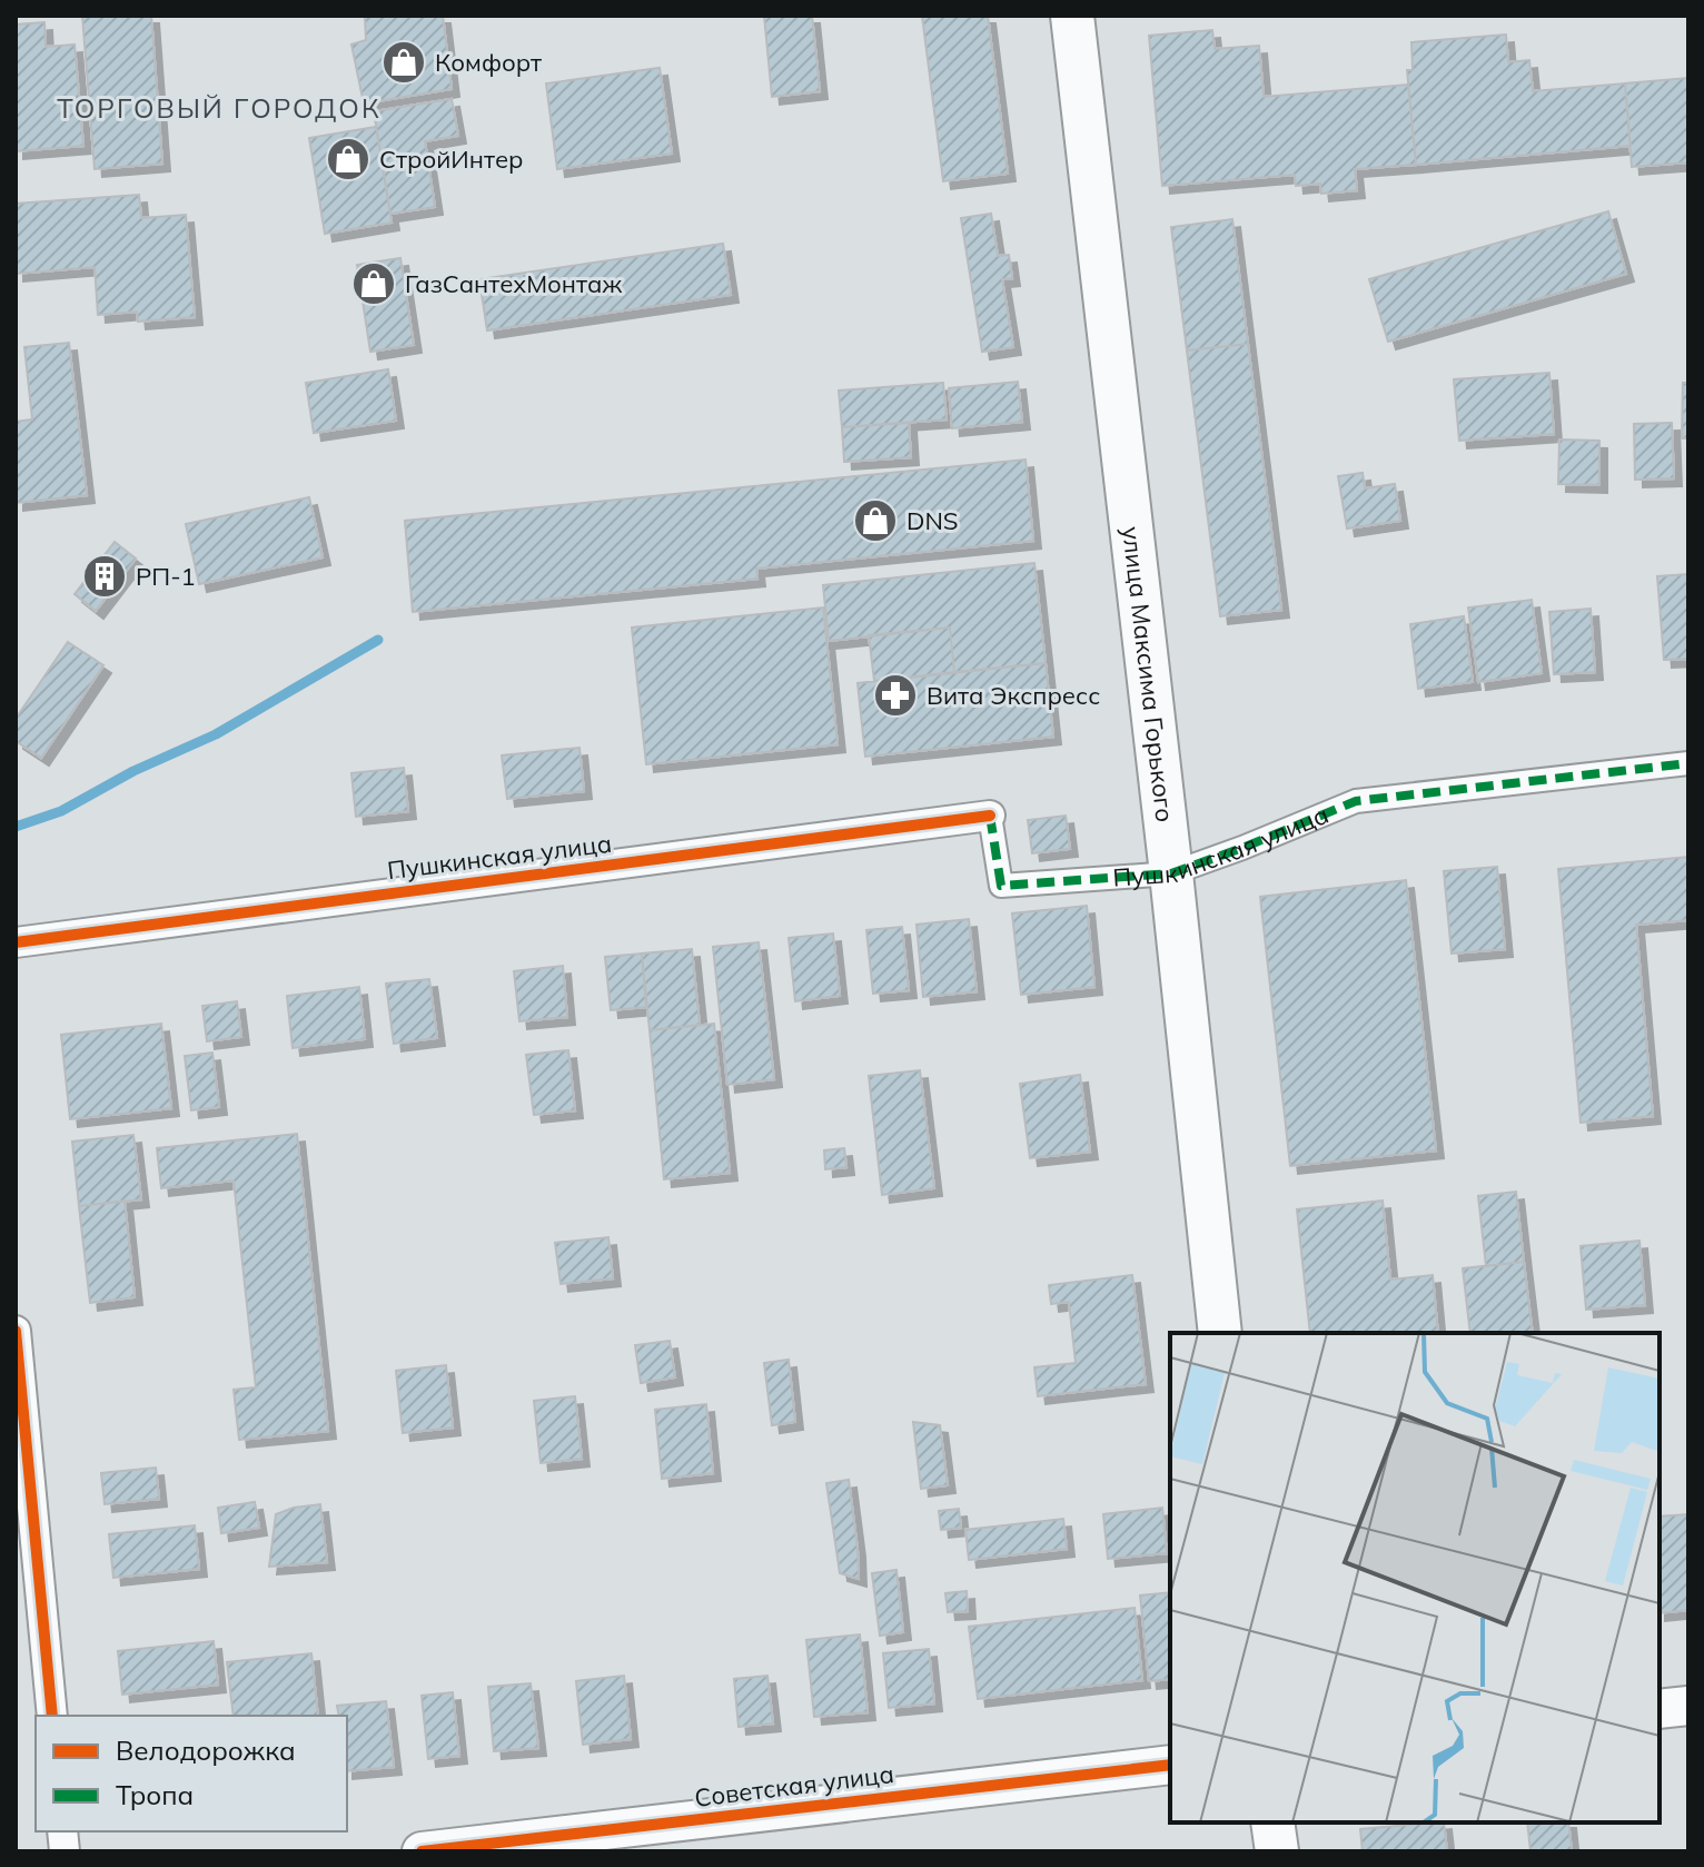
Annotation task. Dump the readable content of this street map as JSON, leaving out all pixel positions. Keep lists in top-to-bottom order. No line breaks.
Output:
{"streets":{"main road":["улица Максима Горького"],"street":["Пушкинская улица","Советская улица"]},"crossings":[["улица Максима Горького","Пушкинская улица"]],"districts":["ТОРГОВЫЙ ГОРОДОК"],"places":{"shop":["Комфорт","СтройИнтер","ГазСантехМонтаж","DNS"],"building":["РП-1"],"pharmacy":["Вита Экспресс"]},"legend":["Велодорожка","Тропа"]}
